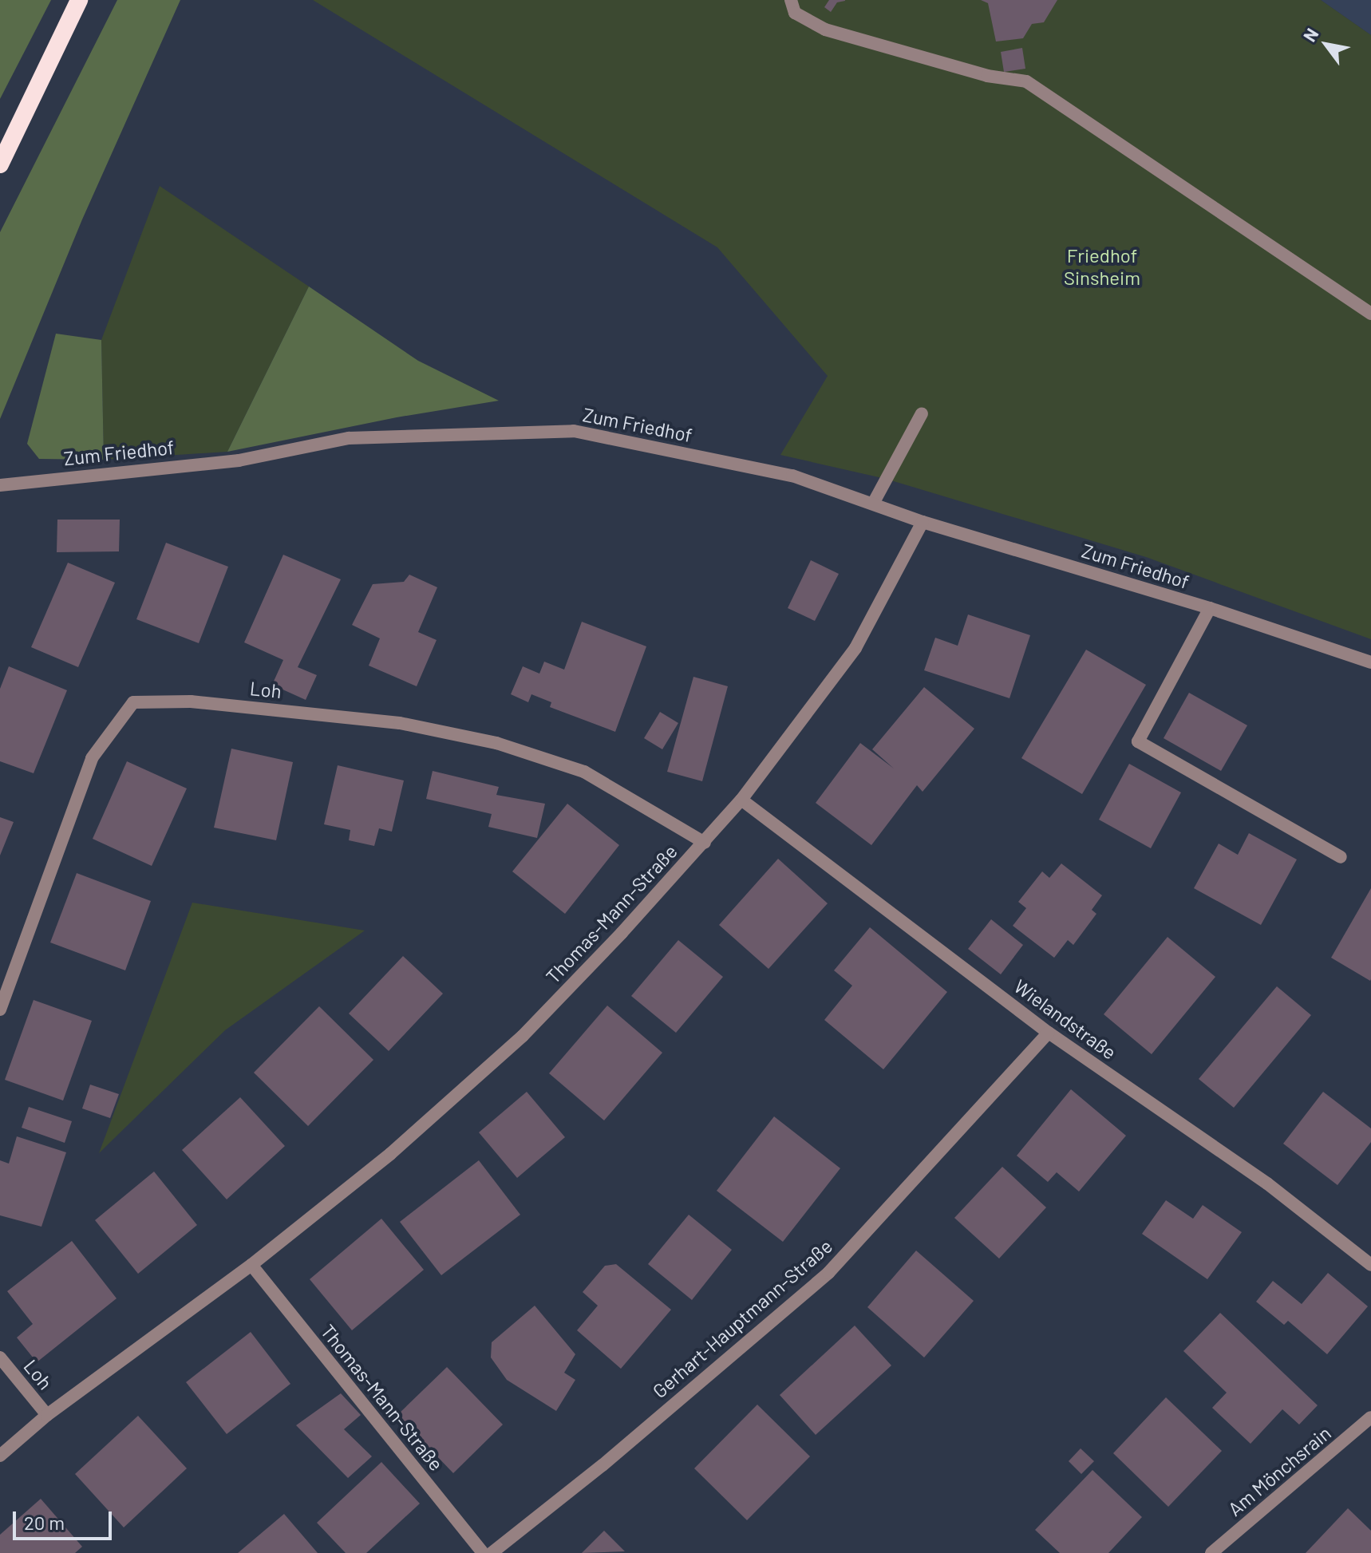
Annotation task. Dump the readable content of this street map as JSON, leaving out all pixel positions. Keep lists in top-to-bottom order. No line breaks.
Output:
{"streets":{"street":["Zum Friedhof","Loh","Thomas-Mann-Straße","Wielandstraße","Gerhart-Hauptmann-Straße","Am Mönchsrain"]},"crossings":[["Zum Friedhof","Thomas-Mann-Straße"],["Loh","Thomas-Mann-Straße"],["Thomas-Mann-Straße","Wielandstraße"],["Wielandstraße","Gerhart-Hauptmann-Straße"]],"parks":["Friedhof Sinsheim"],"scale_bar":"20 m","north":"top left"}
